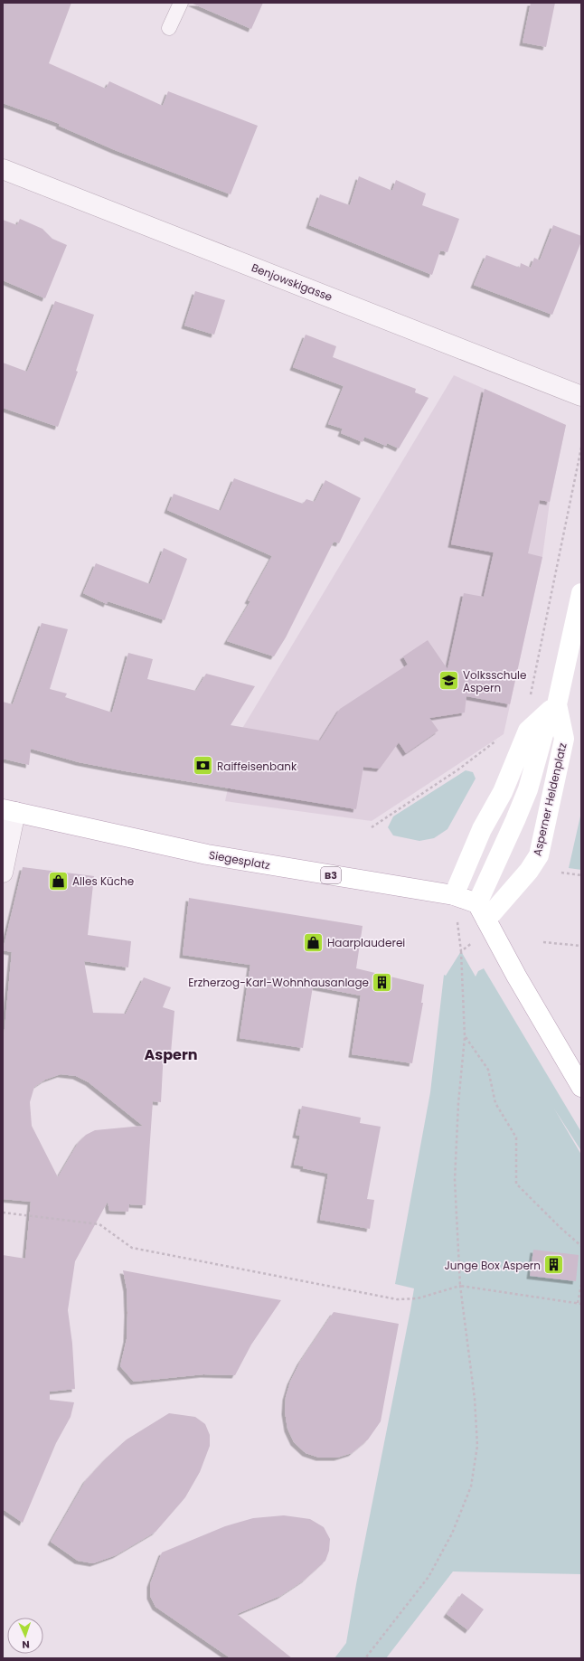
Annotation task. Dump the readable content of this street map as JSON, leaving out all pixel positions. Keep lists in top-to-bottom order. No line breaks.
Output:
{"streets":{"main road":["Asperner Heldenplatz","Siegesplatz","B3"],"street":["Benjowskigasse"]},"crossings":[["Asperner Heldenplatz","Siegesplatz"]],"districts":["Aspern"],"places":{"school or university":["Volksschule Aspern"],"bank":["Raiffeisenbank"],"shop":["Alles Küche","Haarplauderei"],"building":["Erzherzog-Karl-Wohnhausanlage","Junge Box Aspern"]},"north":"bottom"}
